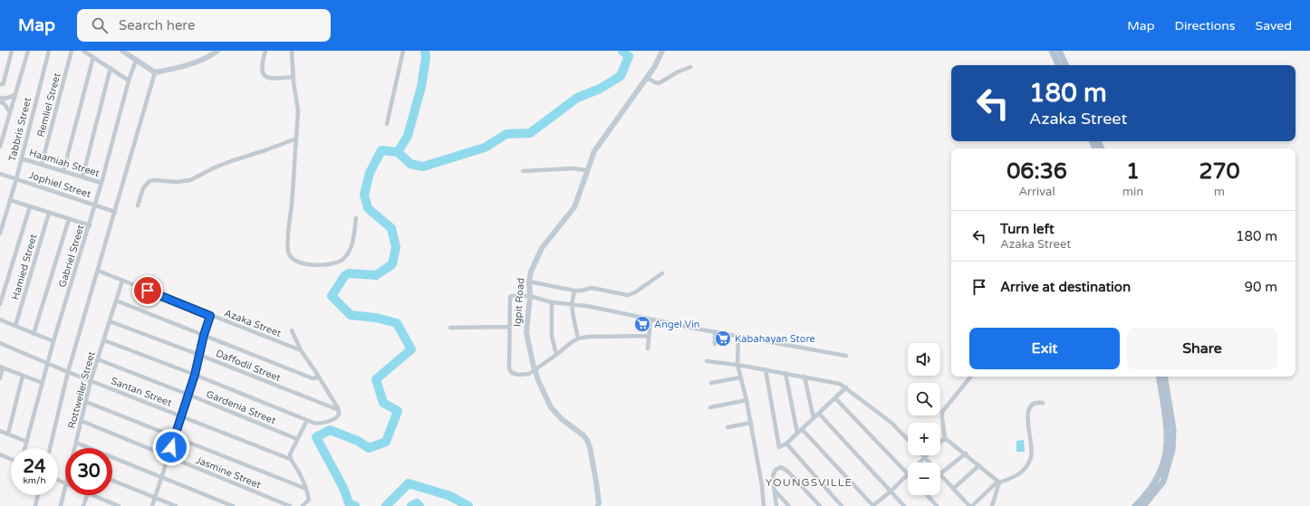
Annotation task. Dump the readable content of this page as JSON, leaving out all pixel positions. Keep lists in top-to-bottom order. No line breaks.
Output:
{"streets":{"street":["Remliel Street","Tabbris Street","Haamiah Street","Jophiel Street","Gabriel Street","Hamied Street","Igpit Road","Azaka Street","Daffodil Street","Rottweiler Street","Santan Street","Gardenia Street","Jasmine Street"]},"crossings":[["Remliel Street","Haamiah Street"],["Tabbris Street","Haamiah Street"],["Tabbris Street","Jophiel Street"],["Haamiah Street","Gabriel Street"],["Jophiel Street","Gabriel Street"],["Gabriel Street","Santan Street"],["Azaka Street","Rottweiler Street"],["Daffodil Street","Rottweiler Street"],["Rottweiler Street","Santan Street"],["Rottweiler Street","Gardenia Street"],["Rottweiler Street","Jasmine Street"]],"districts":["YOUNGSVILLE"],"places":{"supermarket":["Angel Vin","Kabahayan Store"]},"page":{"header":"Map","search":"Search here","nav":["Map","Directions","Saved"],"turn":["180 m","Azaka Street"],"eta":["06:36","Arrival","1","min","270","m"],"list":[{"name":"Turn left","note":"Azaka Street","value":"180 m"},{"name":"Arrive at destination","value":"90 m"}],"buttons":["Exit","Share"],"map_buttons":["+","−"],"speed":"24 km/h","limit":"30"}}
